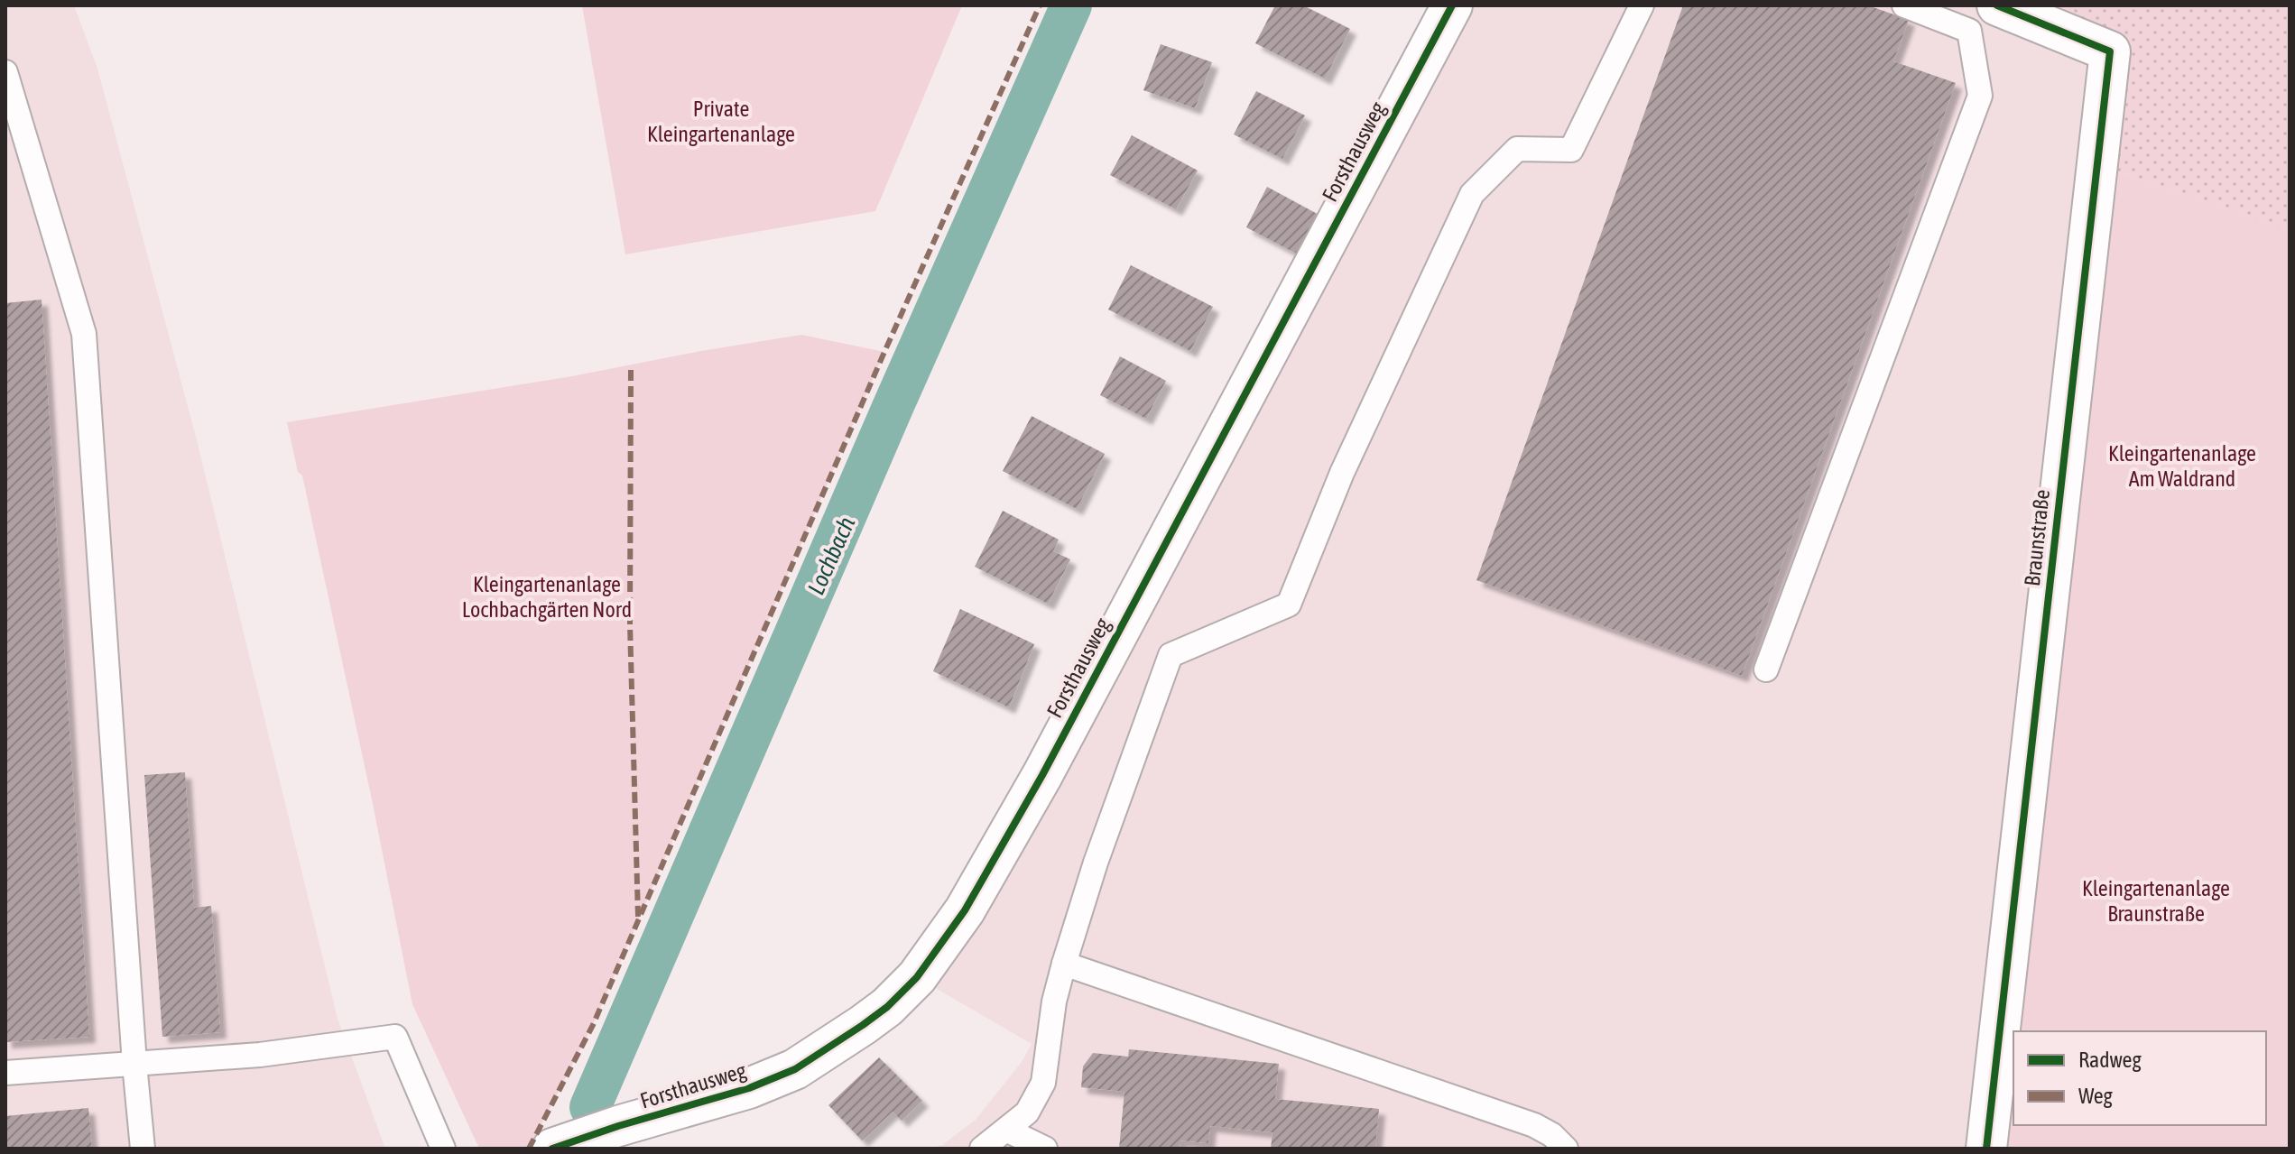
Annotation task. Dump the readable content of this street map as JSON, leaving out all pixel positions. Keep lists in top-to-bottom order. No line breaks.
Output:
{"streets":{"street":["Forsthausweg","Braunstraße"]},"water":["Lochbach"],"parks":["Private Kleingartenanlage","Kleingartenanlage Am Waldrand","Kleingartenanlage Lochbachgärten Nord","Kleingartenanlage Braunstraße"],"legend":["Radweg","Weg"]}
